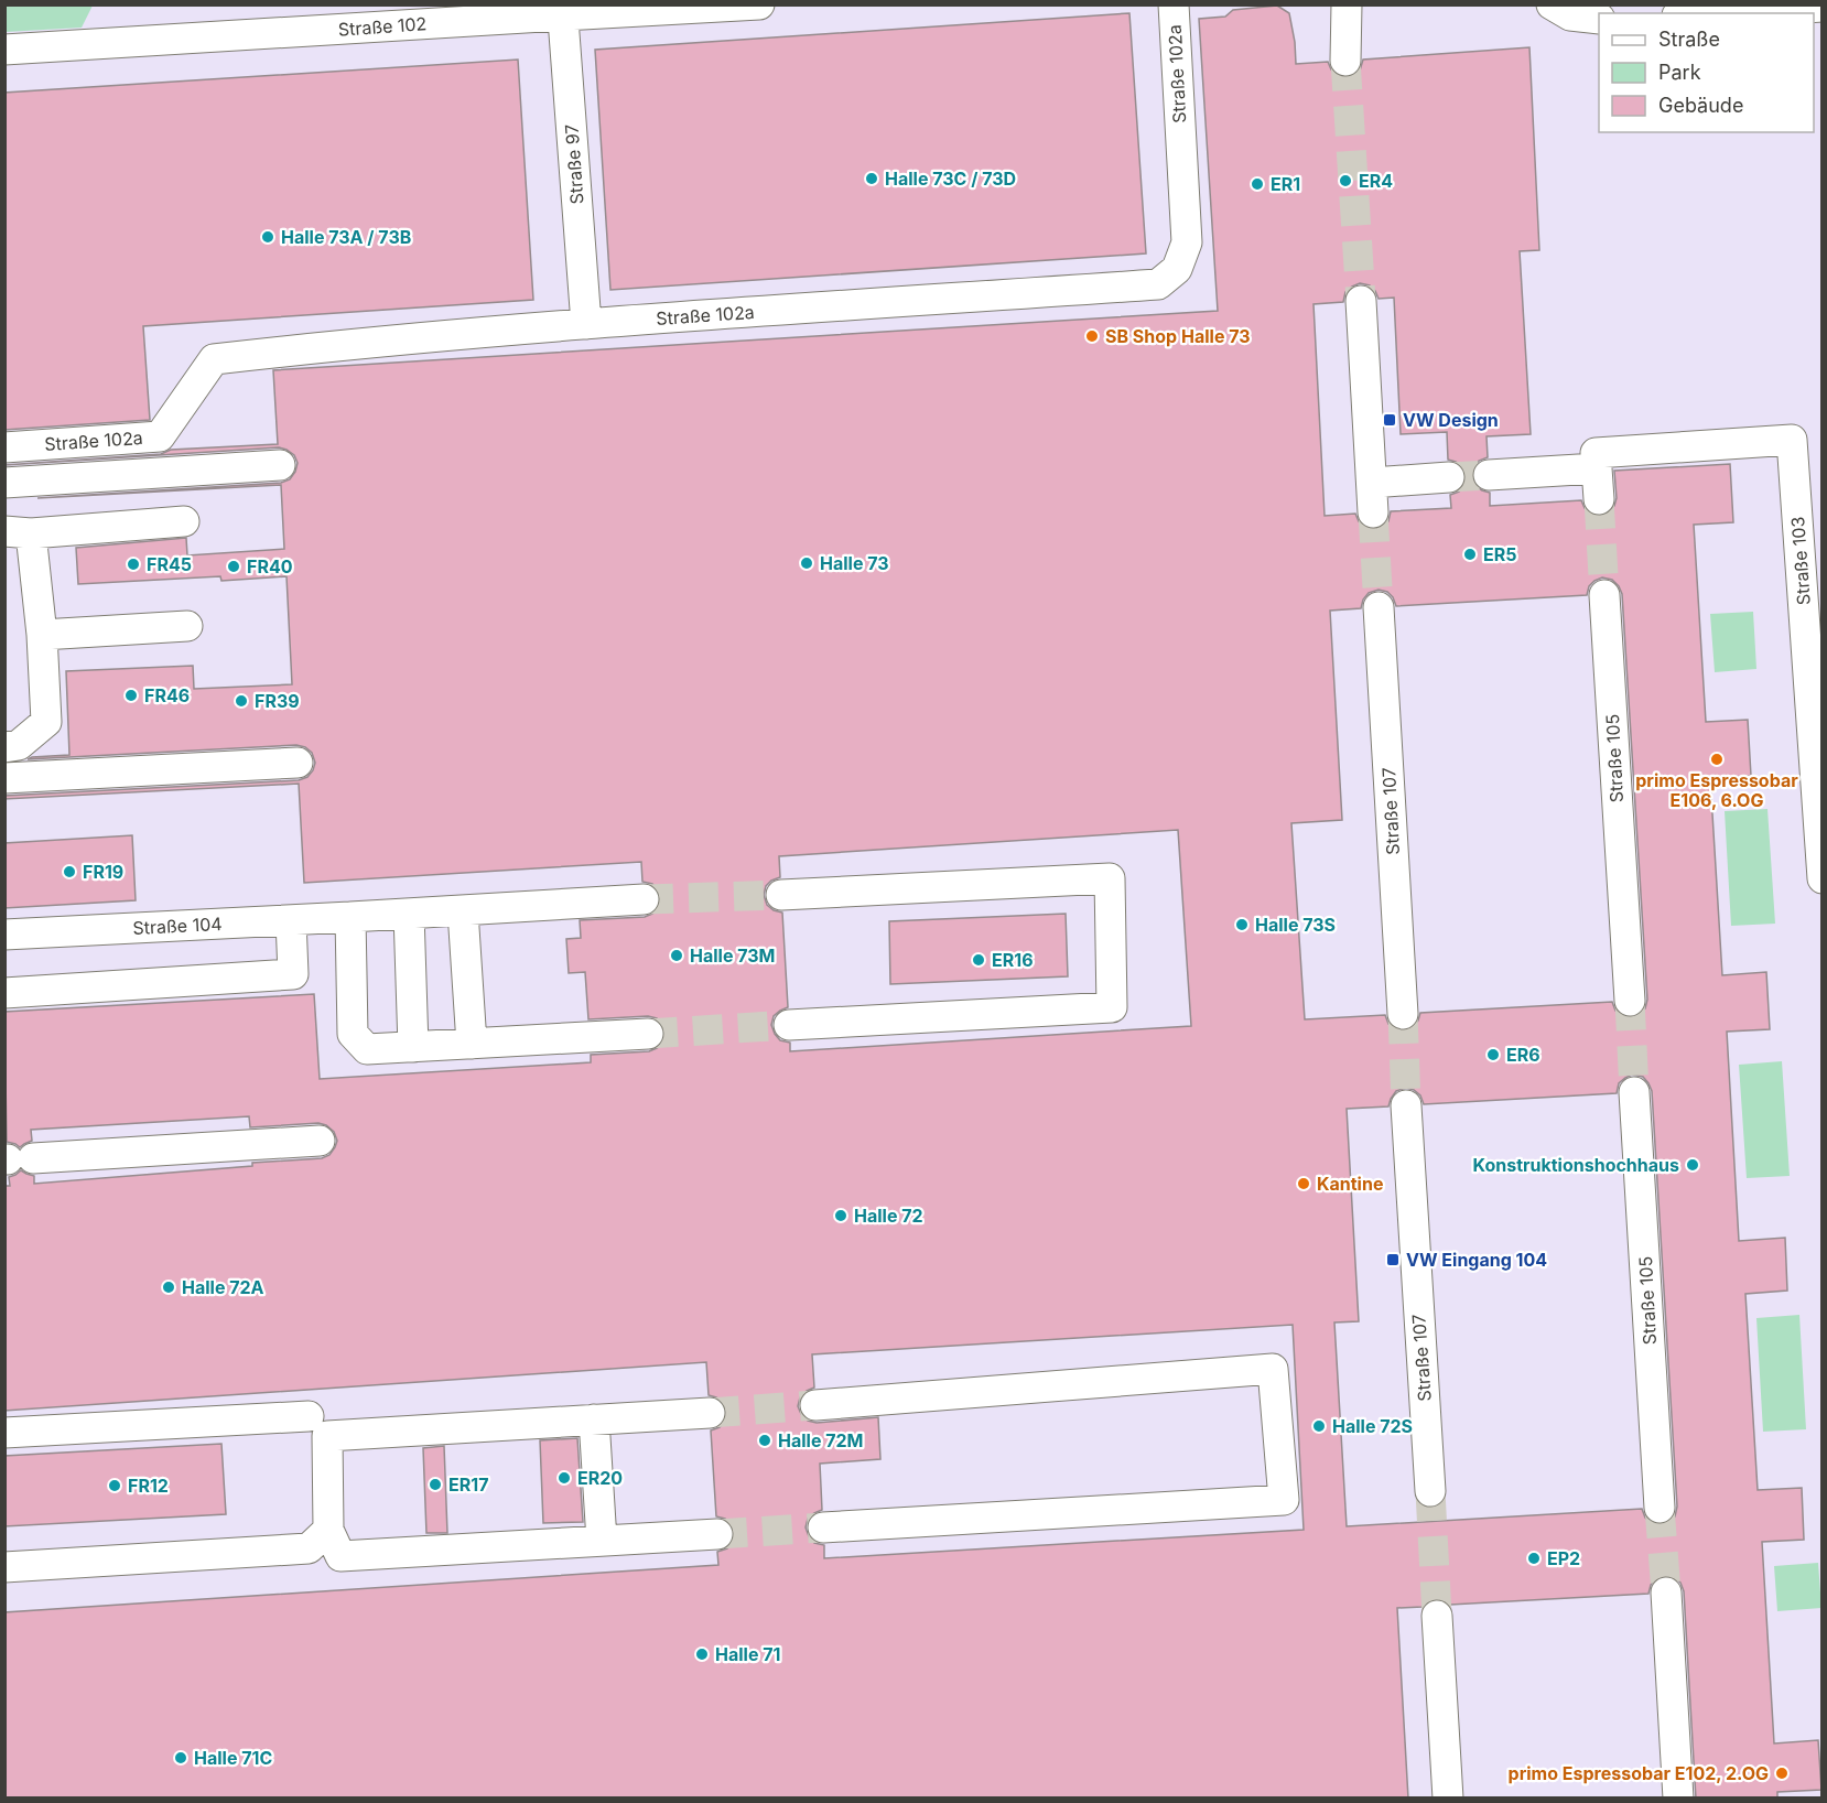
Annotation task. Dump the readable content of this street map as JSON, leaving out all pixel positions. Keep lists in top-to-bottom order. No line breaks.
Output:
{"streets":{"street":["Straße 102","Straße 102a","Straße 97","Straße 103","Straße 105","Straße 107","Straße 104"]},"crossings":[["Straße 102","Straße 97"],["Straße 102a","Straße 97"]],"places":{"other":["Halle 73C / 73D","ER4","ER1","Halle 73A / 73B","SB Shop Halle 73","ER5","Halle 73","FR45","FR40","FR46","FR39","primo Espressobar E106, 6.OG","FR19","Halle 73S","Halle 73M","ER16","ER6","Konstruktionshochhaus","Kantine","Halle 72","Halle 72A","Halle 72S","Halle 72M","ER20","ER17","FR12","EP2","Halle 71","Halle 71C","primo Espressobar E102, 2.OG"],"transit":["VW Design","VW Eingang 104"]},"legend":["Straße","Park","Gebäude"]}
